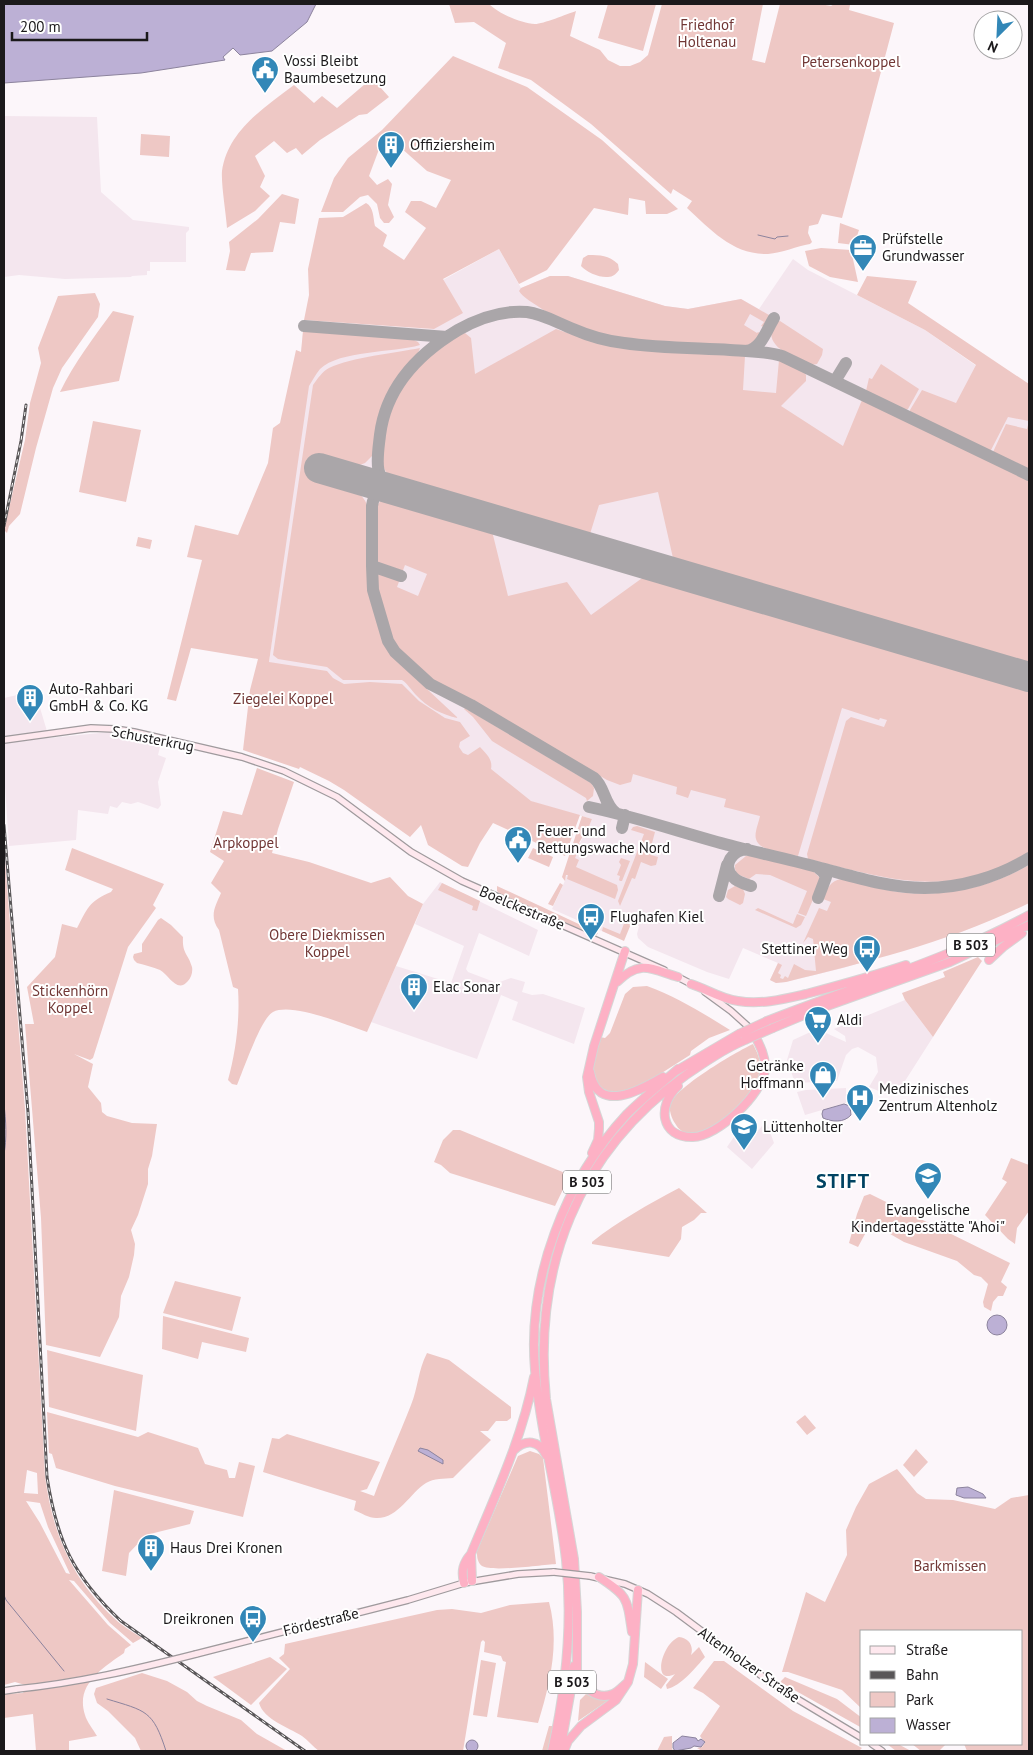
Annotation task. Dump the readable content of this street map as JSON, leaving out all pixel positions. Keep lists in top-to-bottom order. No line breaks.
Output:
{"streets":{"highway":["B 503"],"street":["Schusterkrug","Boelckestraße","Fördestraße","Altenholzer Straße"]},"crossings":[["Schusterkrug","Boelckestraße"],["Boelckestraße","B 503"],["Fördestraße","Altenholzer Straße"]],"districts":["STIFT"],"parks":["Friedhof Holtenau","Petersenkoppel","Ziegelei Koppel","Arpkoppel","Obere Diekmissen Koppel","Stickenhörn Koppel","Barkmissen"],"places":{"public building":["Vossi Bleibt Baumbesetzung","Feuer- und Rettungswache Nord"],"building":["Offiziersheim","Auto-Rahbari GmbH & Co. KG","Elac Sonar","Haus Drei Kronen"],"office":["Prüfstelle Grundwasser"],"bus stop":["Flughafen Kiel","Stettiner Weg","Dreikronen"],"supermarket":["Aldi"],"shop":["Getränke Hoffmann"],"hospital":["Medizinisches Zentrum Altenholz"],"school or university":["Lüttenholter","Evangelische Kindertagesstätte \"Ahoi\""]},"legend":["Straße","Bahn","Park","Wasser"],"scale_bar":"200 m","north":"bottom left"}
